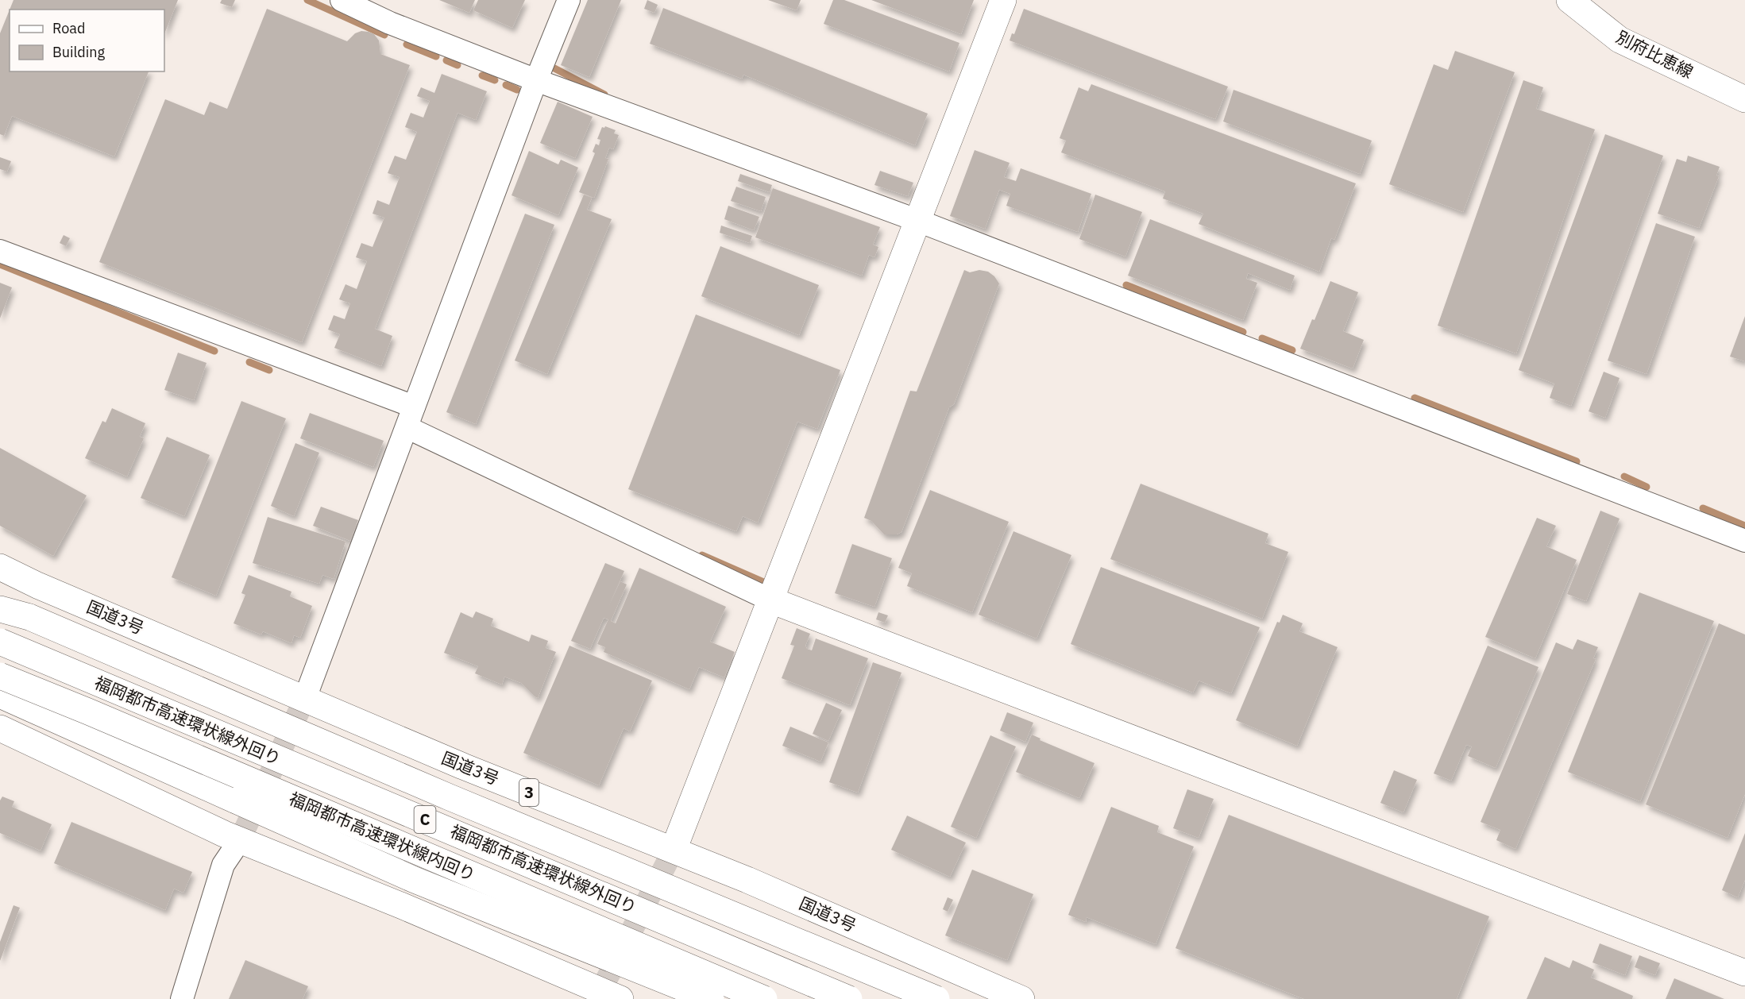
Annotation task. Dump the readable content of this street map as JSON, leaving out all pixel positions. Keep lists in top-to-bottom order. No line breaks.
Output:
{"streets":{"main road":["別府比恵線","国道3号","福岡都市高速環状線外回り","3","C","福岡都市高速環状線内回り"]},"legend":["Road","Building"]}
